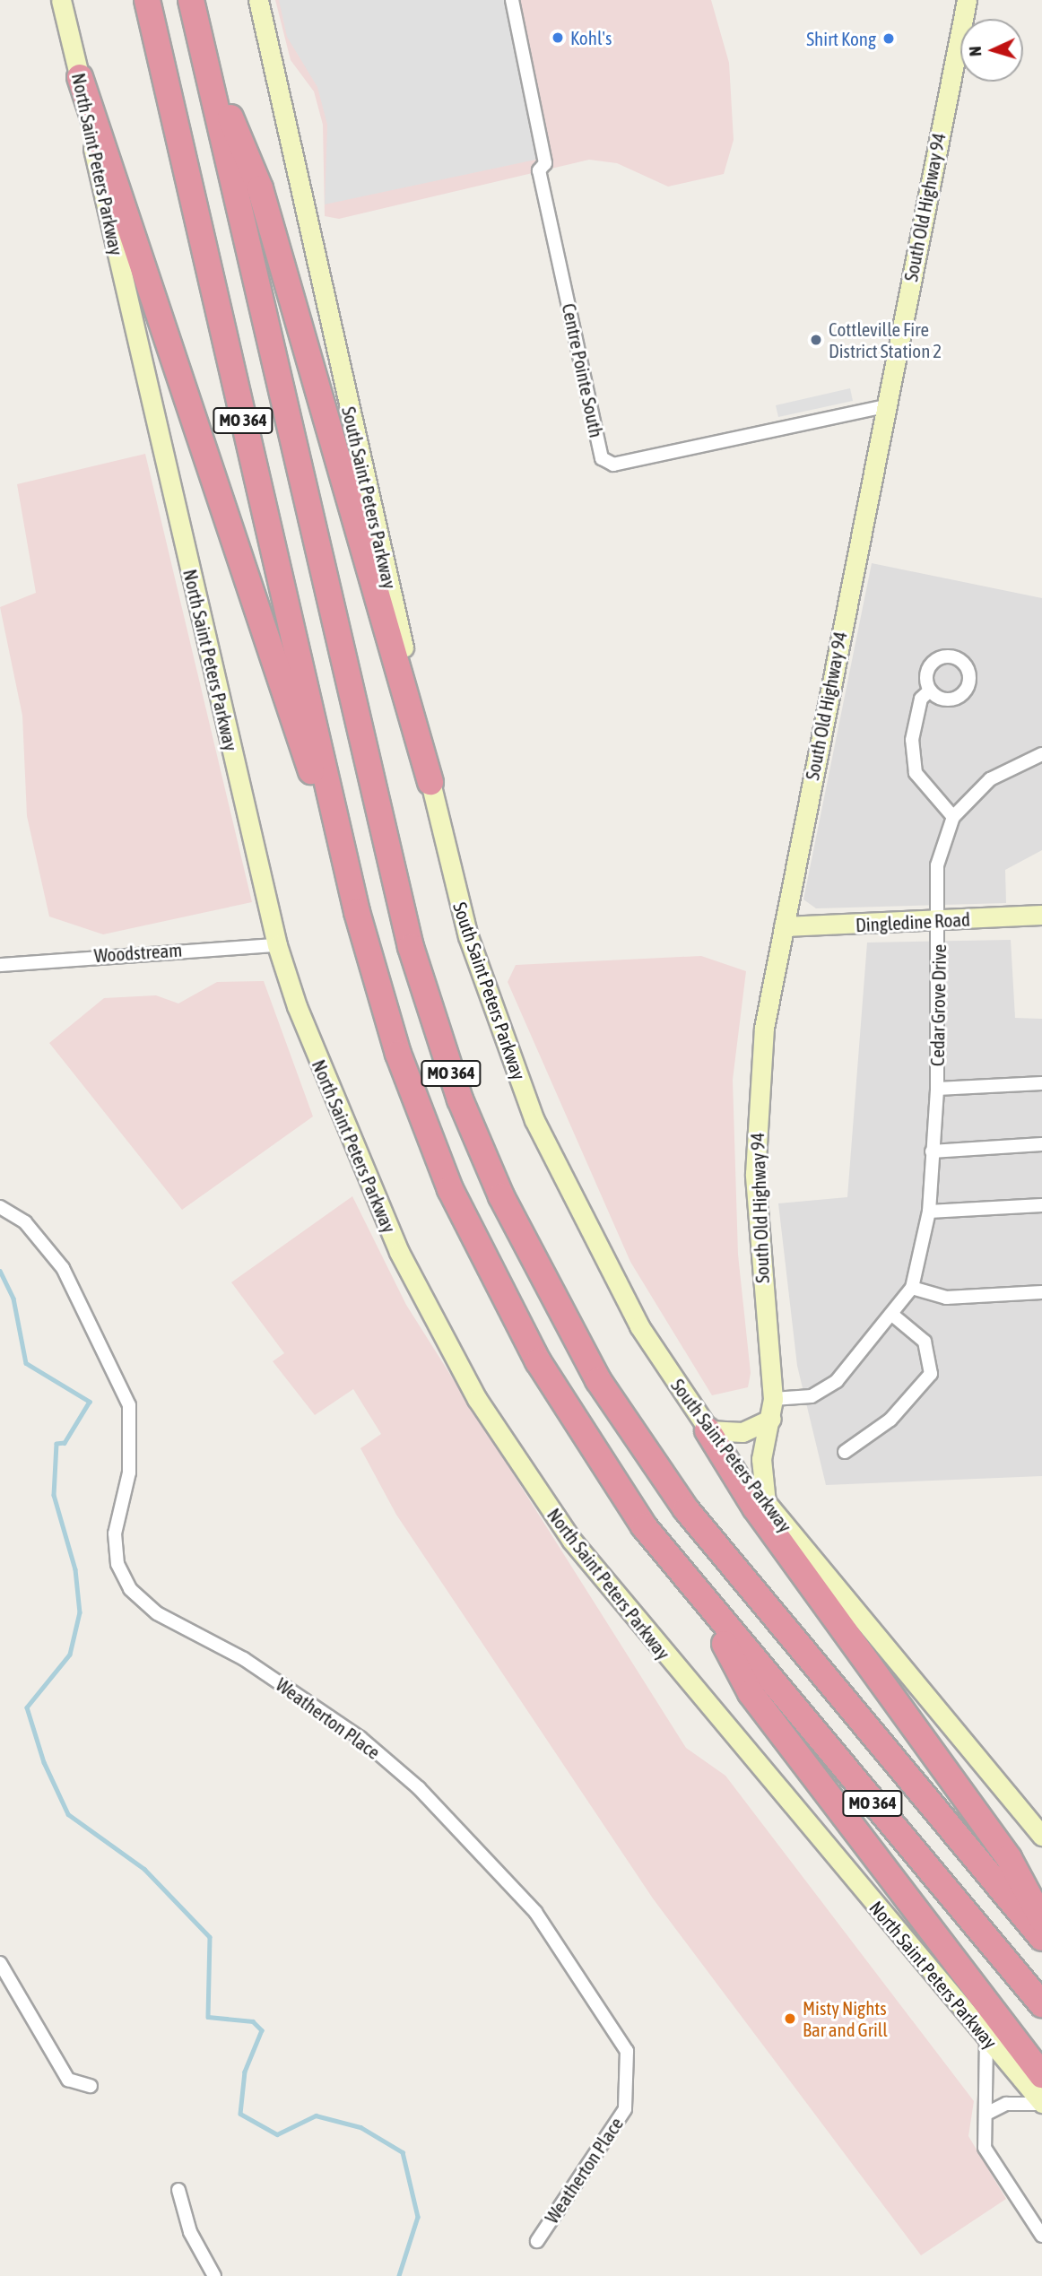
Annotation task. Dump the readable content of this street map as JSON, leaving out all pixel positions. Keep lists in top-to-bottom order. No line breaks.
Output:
{"streets":{"highway":["MO 364"],"main road":["North Saint Peters Parkway","South Old Highway 94","South Saint Peters Parkway","Dingledine Road"],"street":["Centre Pointe South","Woodstream","Cedar Grove Drive","Weatherton Place"]},"crossings":[["North Saint Peters Parkway","Woodstream"],["South Old Highway 94","Centre Pointe South"],["South Old Highway 94","South Saint Peters Parkway"],["South Old Highway 94","Dingledine Road"],["South Old Highway 94","Cedar Grove Drive"],["Dingledine Road","Cedar Grove Drive"]],"places":["Kohl's","Shirt Kong","Cottleville Fire District Station 2","Misty Nights Bar and Grill"],"north":"left"}
